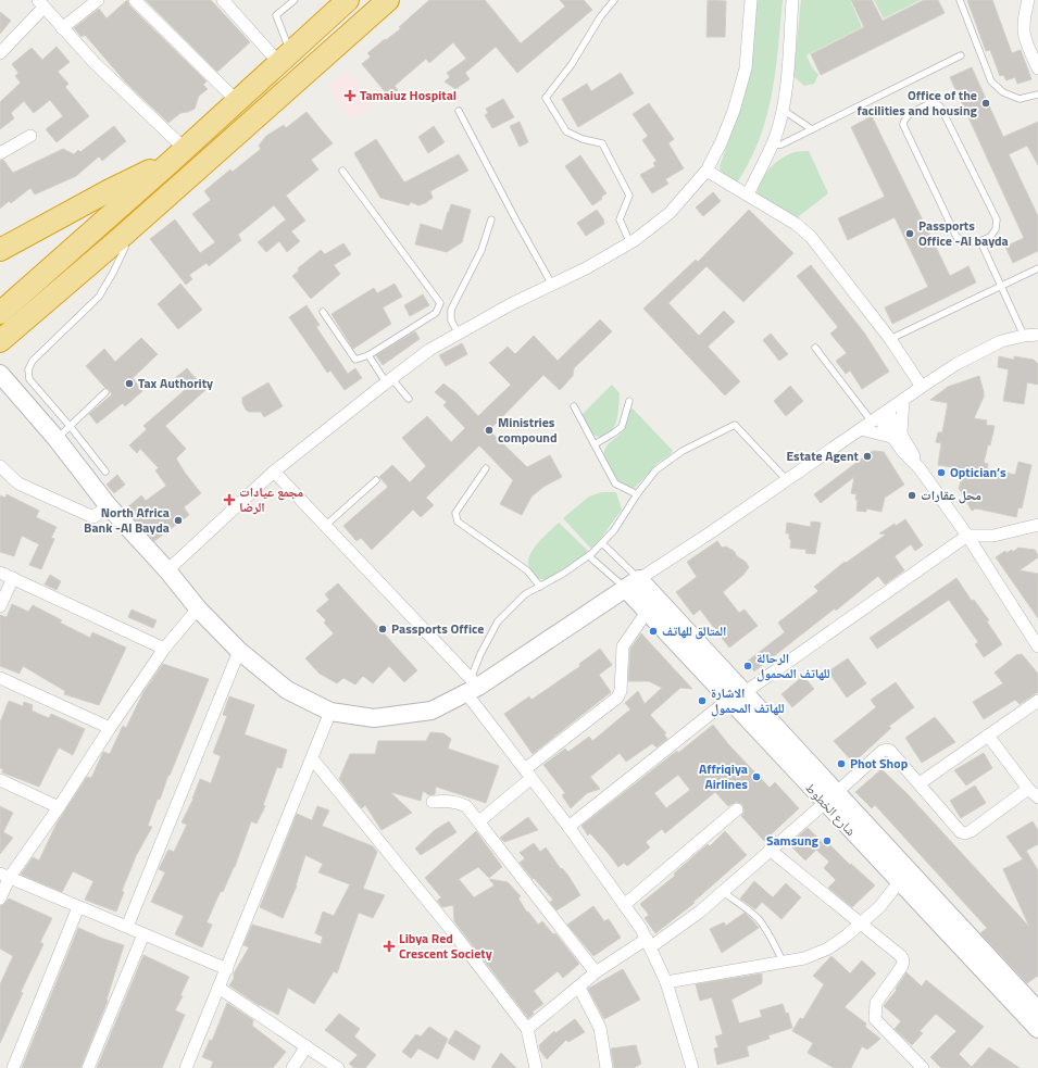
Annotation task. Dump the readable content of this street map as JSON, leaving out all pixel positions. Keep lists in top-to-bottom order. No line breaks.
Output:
{"streets":{"street":["شارع الخطوط"]},"places":{"health":["Tamaiuz Hospital","مجمع عيادات الرضا","Libya Red Crescent Society"],"other":["Office of the facilities and housing","Passports Office -Al bayda","Tax Authority","Ministries compound","Estate Agent","Optician’s","محل عقارات","North Africa Bank -Al Bayda","Passports Office","المتالق للهاتف","الرحالة للهاتف المحمول","الاشارة للهاتف المحمول","Phot Shop","Affriqiya Airlines","Samsung"]}}
